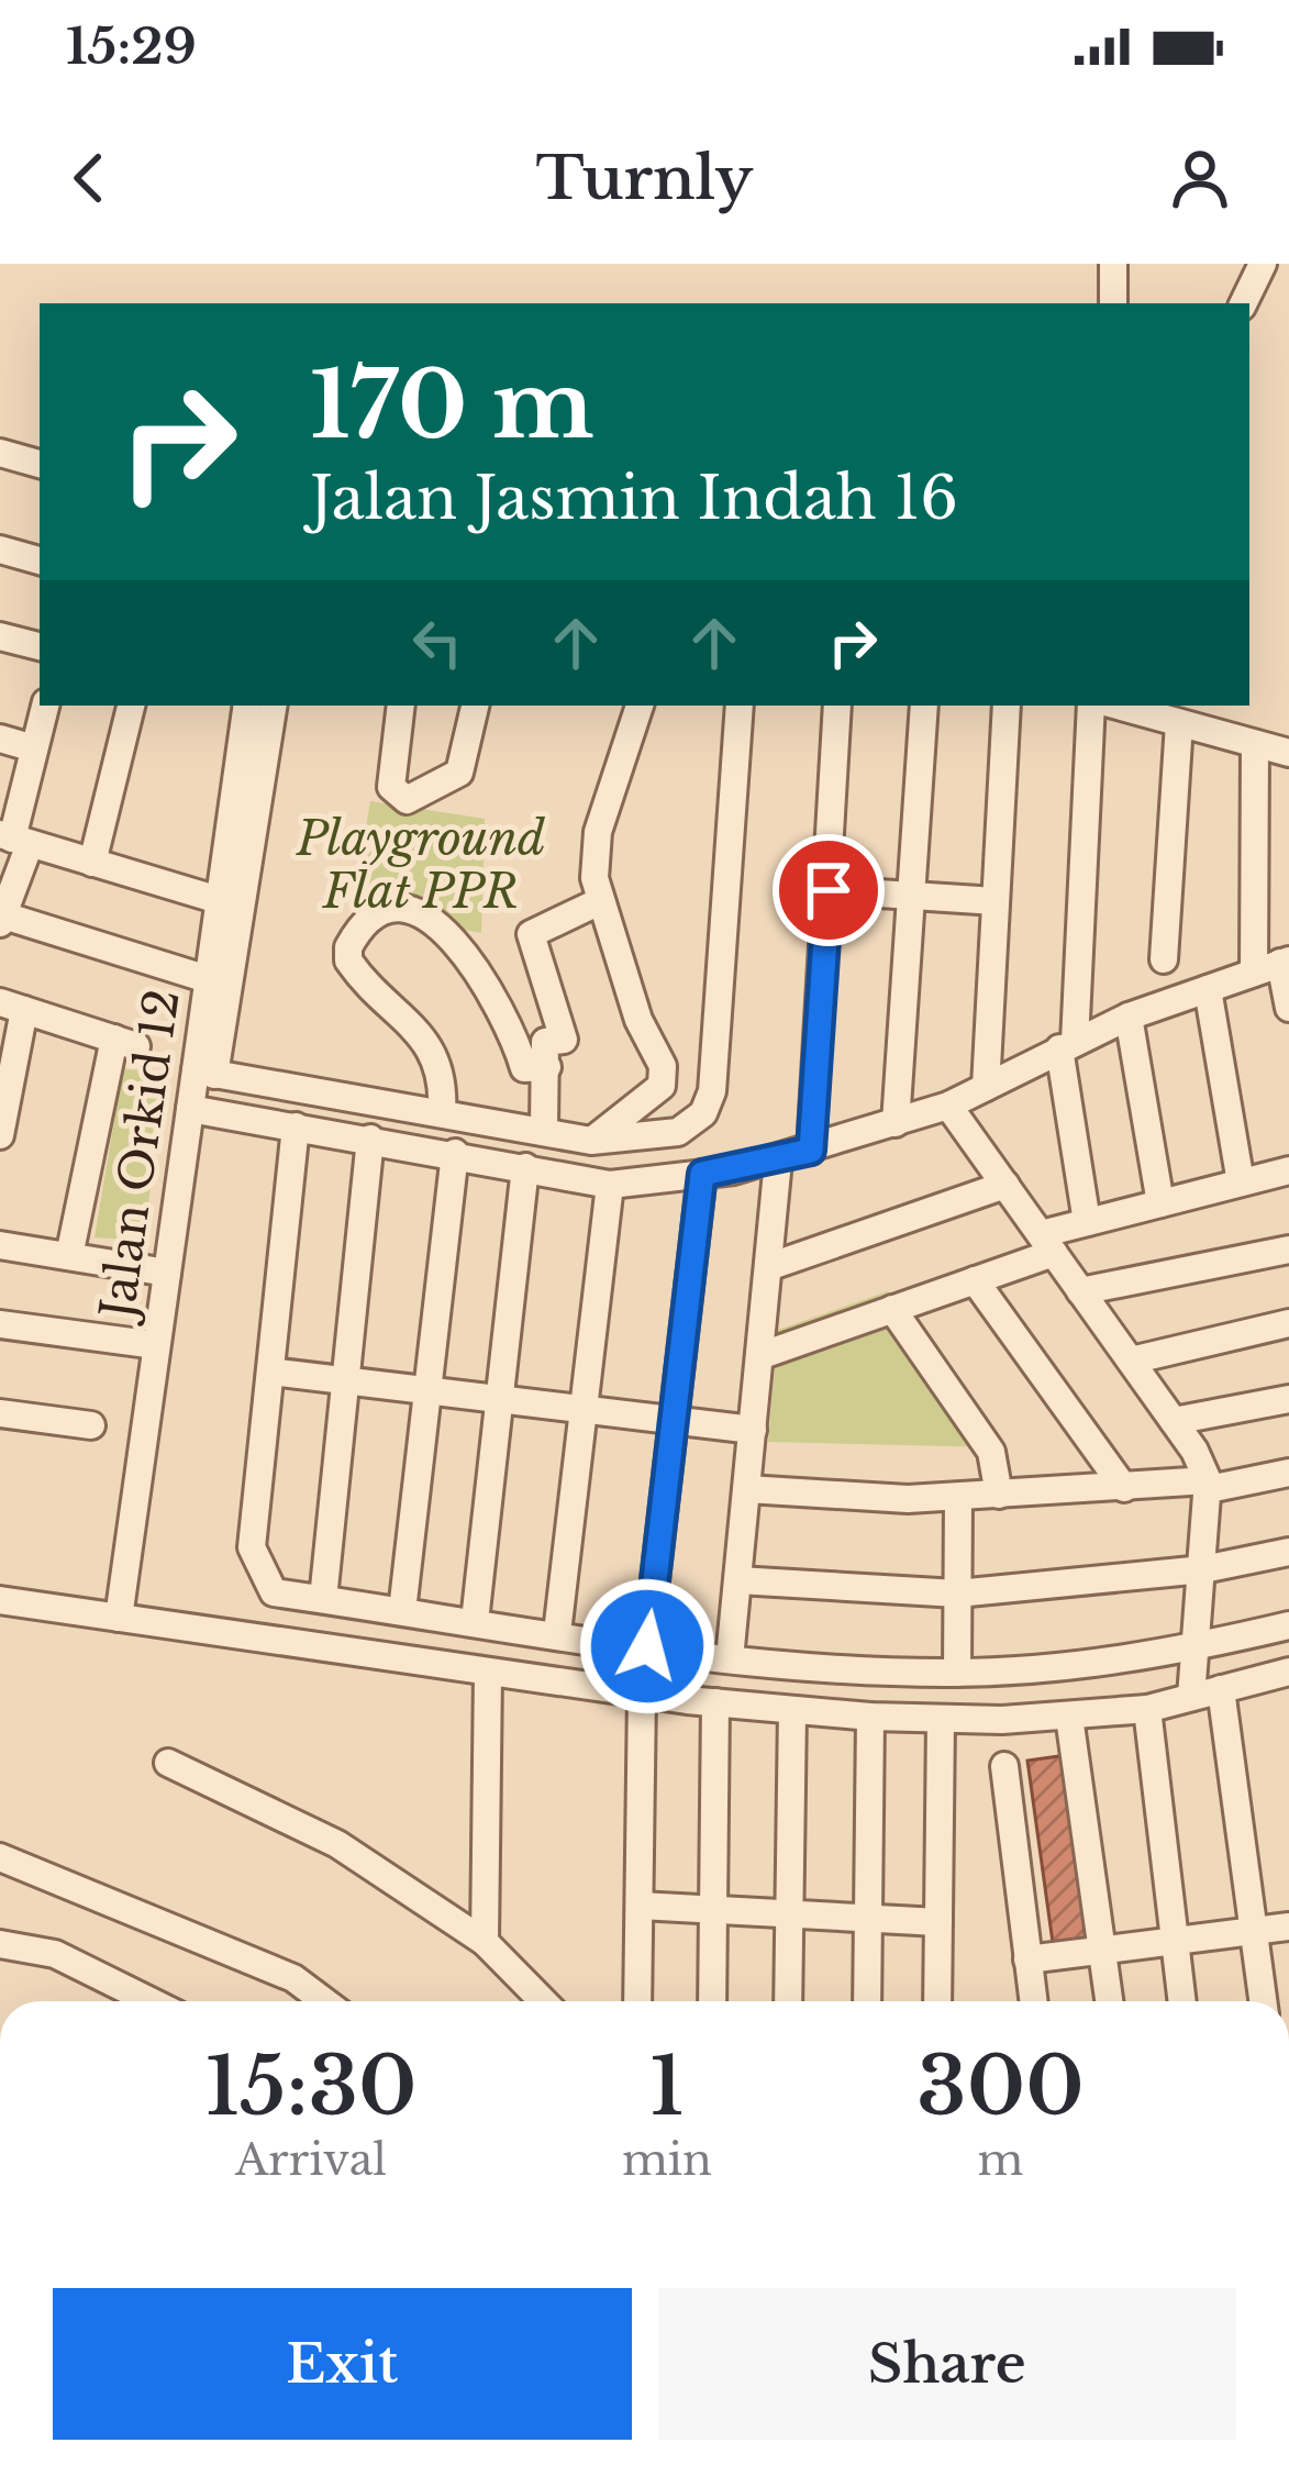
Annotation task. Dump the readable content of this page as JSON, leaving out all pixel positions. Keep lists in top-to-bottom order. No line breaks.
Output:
{"streets":{"street":["Jalan Orkid 12"]},"parks":["Playground Flat PPR"],"page":{"status":"15:29","header":"Turnly","turn":["170 m","Jalan Jasmin Indah 16"],"eta":["15:30","Arrival","1","min","300","m"],"buttons":["Exit","Share"]}}
